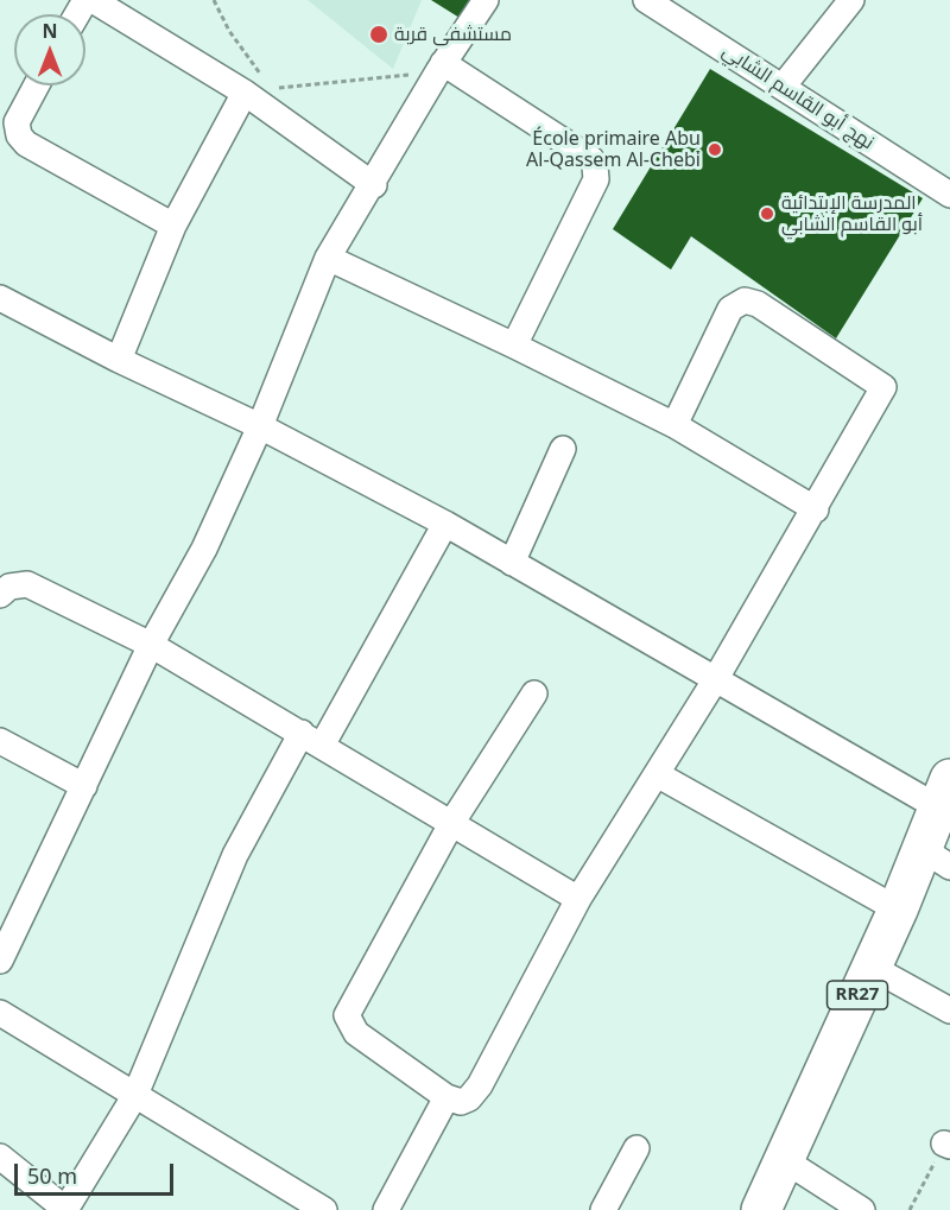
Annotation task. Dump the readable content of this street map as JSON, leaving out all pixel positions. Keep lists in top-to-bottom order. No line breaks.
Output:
{"streets":{"highway":["RR27"],"street":["نهج أبو القاسم الشابي"]},"places":["مستشفى قربة","École primaire Abu Al-Qassem Al-Chebi","المدرسة الإبتدائية أبو القاسم الشابي"],"scale_bar":"50 m","north":"top"}
